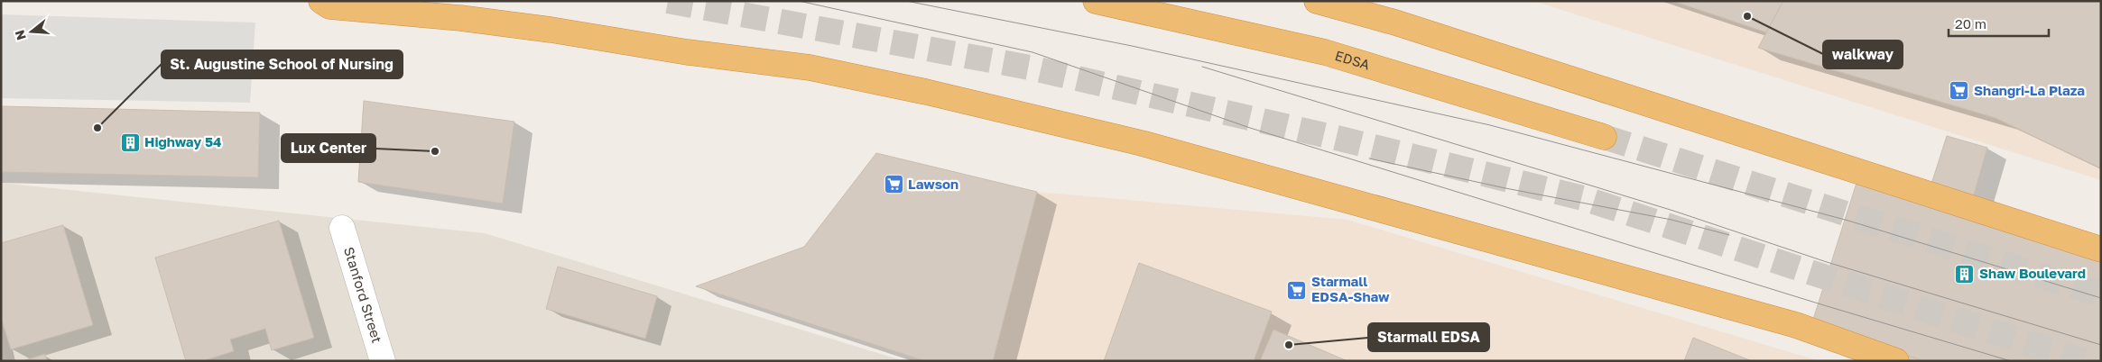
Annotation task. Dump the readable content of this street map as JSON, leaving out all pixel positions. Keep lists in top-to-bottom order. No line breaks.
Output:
{"streets":{"highway":["EDSA"],"street":["Stanford Street"]},"places":{"other":["walkway","St. Augustine School of Nursing","Lux Center","Starmall EDSA"],"supermarket":["Shangri-La Plaza","Lawson","Starmall EDSA-Shaw"],"building":["Highway 54","Shaw Boulevard"]},"scale_bar":"20 m","north":"left"}
